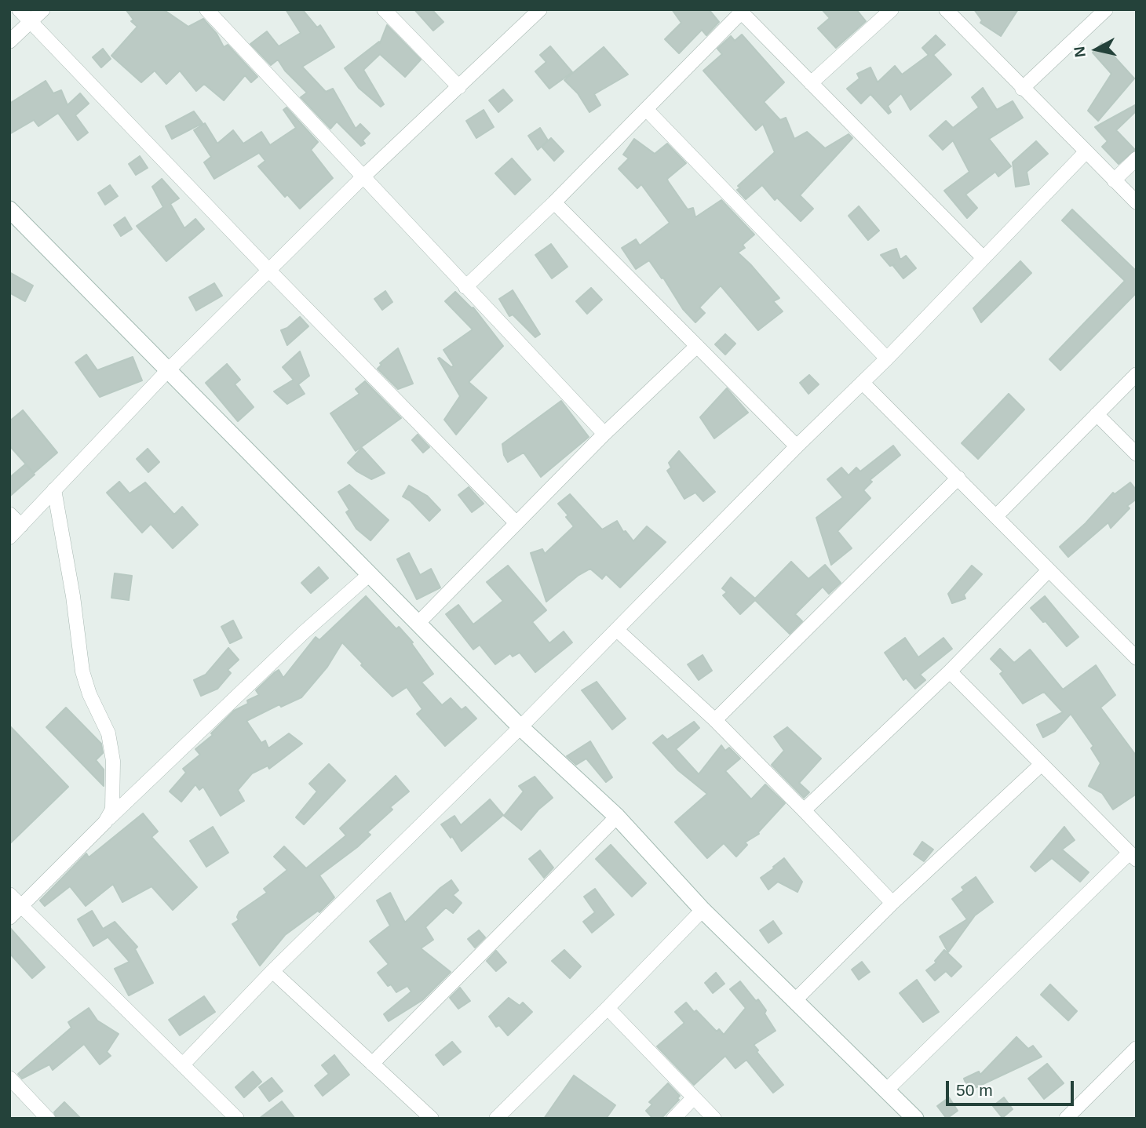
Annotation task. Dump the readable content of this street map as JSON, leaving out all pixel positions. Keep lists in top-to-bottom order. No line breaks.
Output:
{"scale_bar":"50 m","north":"left"}
